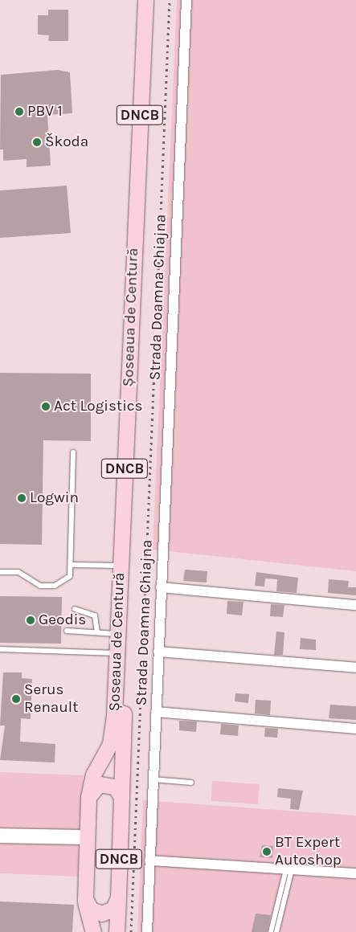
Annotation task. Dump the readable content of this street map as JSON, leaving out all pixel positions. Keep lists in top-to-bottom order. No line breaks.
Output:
{"streets":{"main road":["DNCB","Șoseaua de Centură"],"street":["Strada Doamna Chiajna"]},"crossings":[["DNCB","Șoseaua de Centură"]],"places":["PBV 1","Škoda","Act Logistics","Logwin","Geodis","Serus Renault","BT Expert Autoshop"]}
